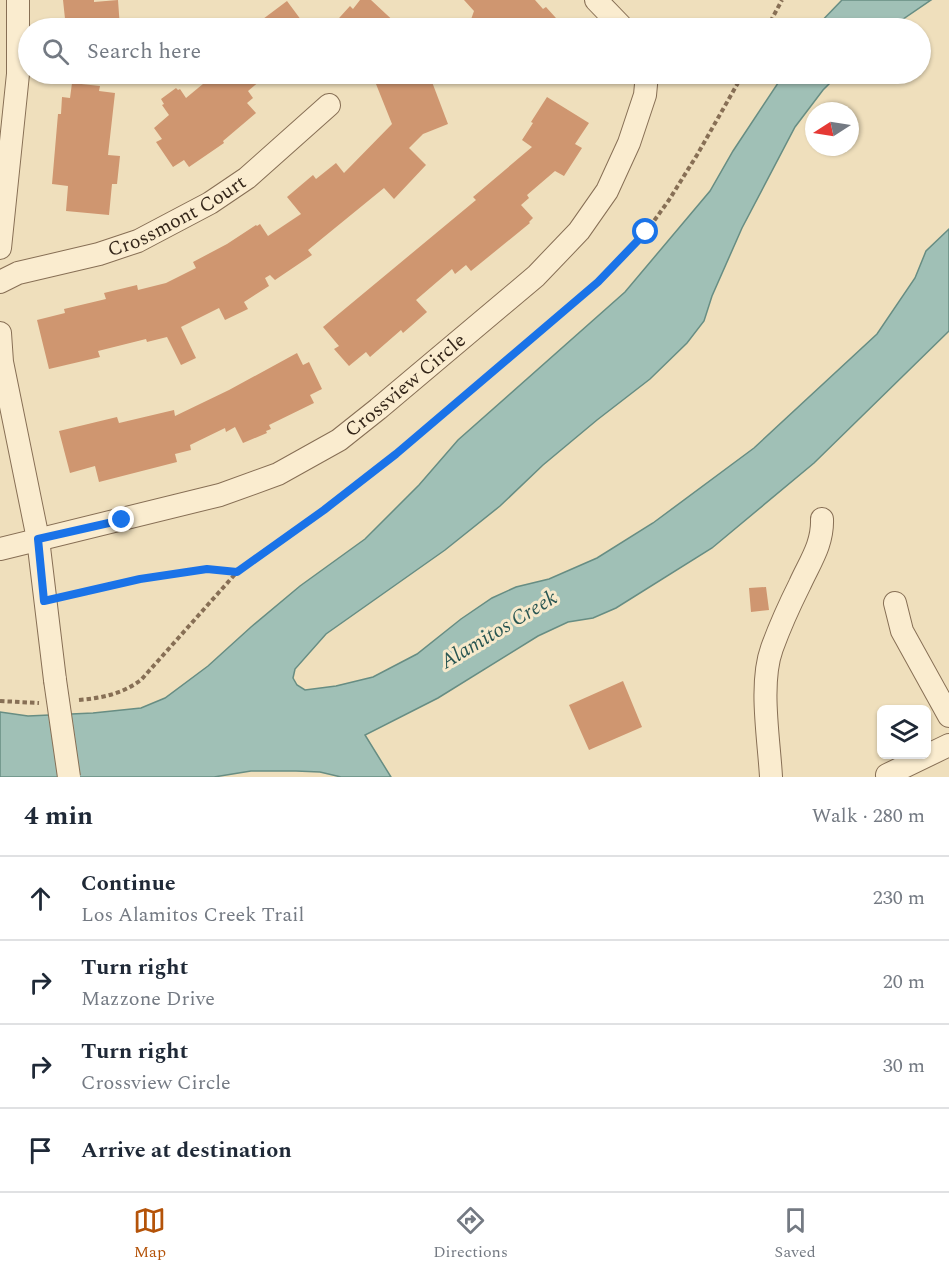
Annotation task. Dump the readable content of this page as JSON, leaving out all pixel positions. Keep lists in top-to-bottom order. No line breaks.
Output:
{"streets":{"street":["Crossmont Court","Crossview Circle"]},"water":["Alamitos Creek"],"north":"left","page":{"search":"Search here","heading":["4 min","Walk · 280 m"],"list":[["Continue","Los Alamitos Creek Trail","230 m"],["Turn right","Mazzone Drive","20 m"],["Turn right","Crossview Circle","30 m"],"Arrive at destination"],"nav":["Map","Directions","Saved"]}}
